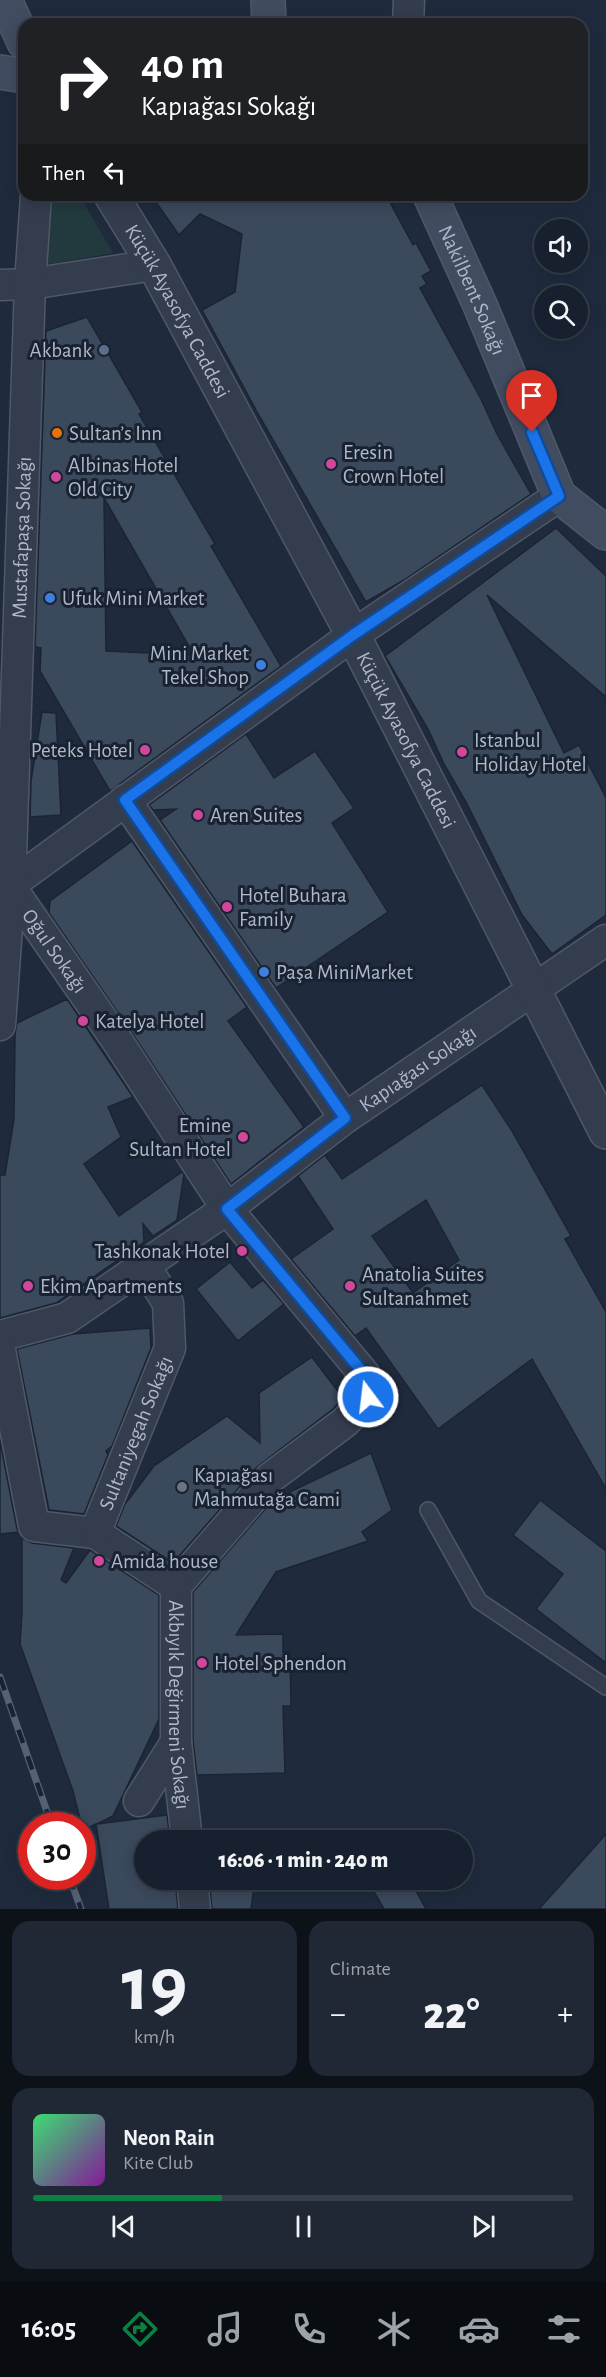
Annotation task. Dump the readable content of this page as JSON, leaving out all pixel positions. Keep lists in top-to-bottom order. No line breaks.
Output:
{"streets":{"main road":["Nakilbent Sokağı"],"street":["Küçük Ayasofya Caddesi","Mustafapaşa Sokağı","Oğul Sokağı","Kapıağası Sokağı","Sultaniyegah Sokağı","Akbıyık Değirmeni Sokağı"]},"crossings":[["Küçük Ayasofya Caddesi","Kapıağası Sokağı"],["Mustafapaşa Sokağı","Oğul Sokağı"],["Oğul Sokağı","Kapıağası Sokağı"],["Oğul Sokağı","Akbıyık Değirmeni Sokağı"],["Kapıağası Sokağı","Sultaniyegah Sokağı"]],"places":["Akbank","Sultan’s Inn","Eresin Crown Hotel","Albinas Hotel Old City","Ufuk Mini Market","Mini Market Tekel Shop","Peteks Hotel","Istanbul Holiday Hotel","Aren Suites","Hotel Buhara Family","Paşa MiniMarket","Katelya Hotel","Emine Sultan Hotel","Tashkonak Hotel","Ekim Apartments","Anatolia Suites Sultanahmet","Kapıağası Mahmutağa Cami","Amida house","Hotel Sphendon"],"page":{"turn":["40 m","Kapıağası Sokağı"],"then":"Then","limit":"30","trip":"16:06 · 1 min · 240 m","tile":[["19","km/h"],"Climate"],"heat":["−","22°","+"],"song":["Neon Rain","Kite Club"],"tabs":"16:05"}}
